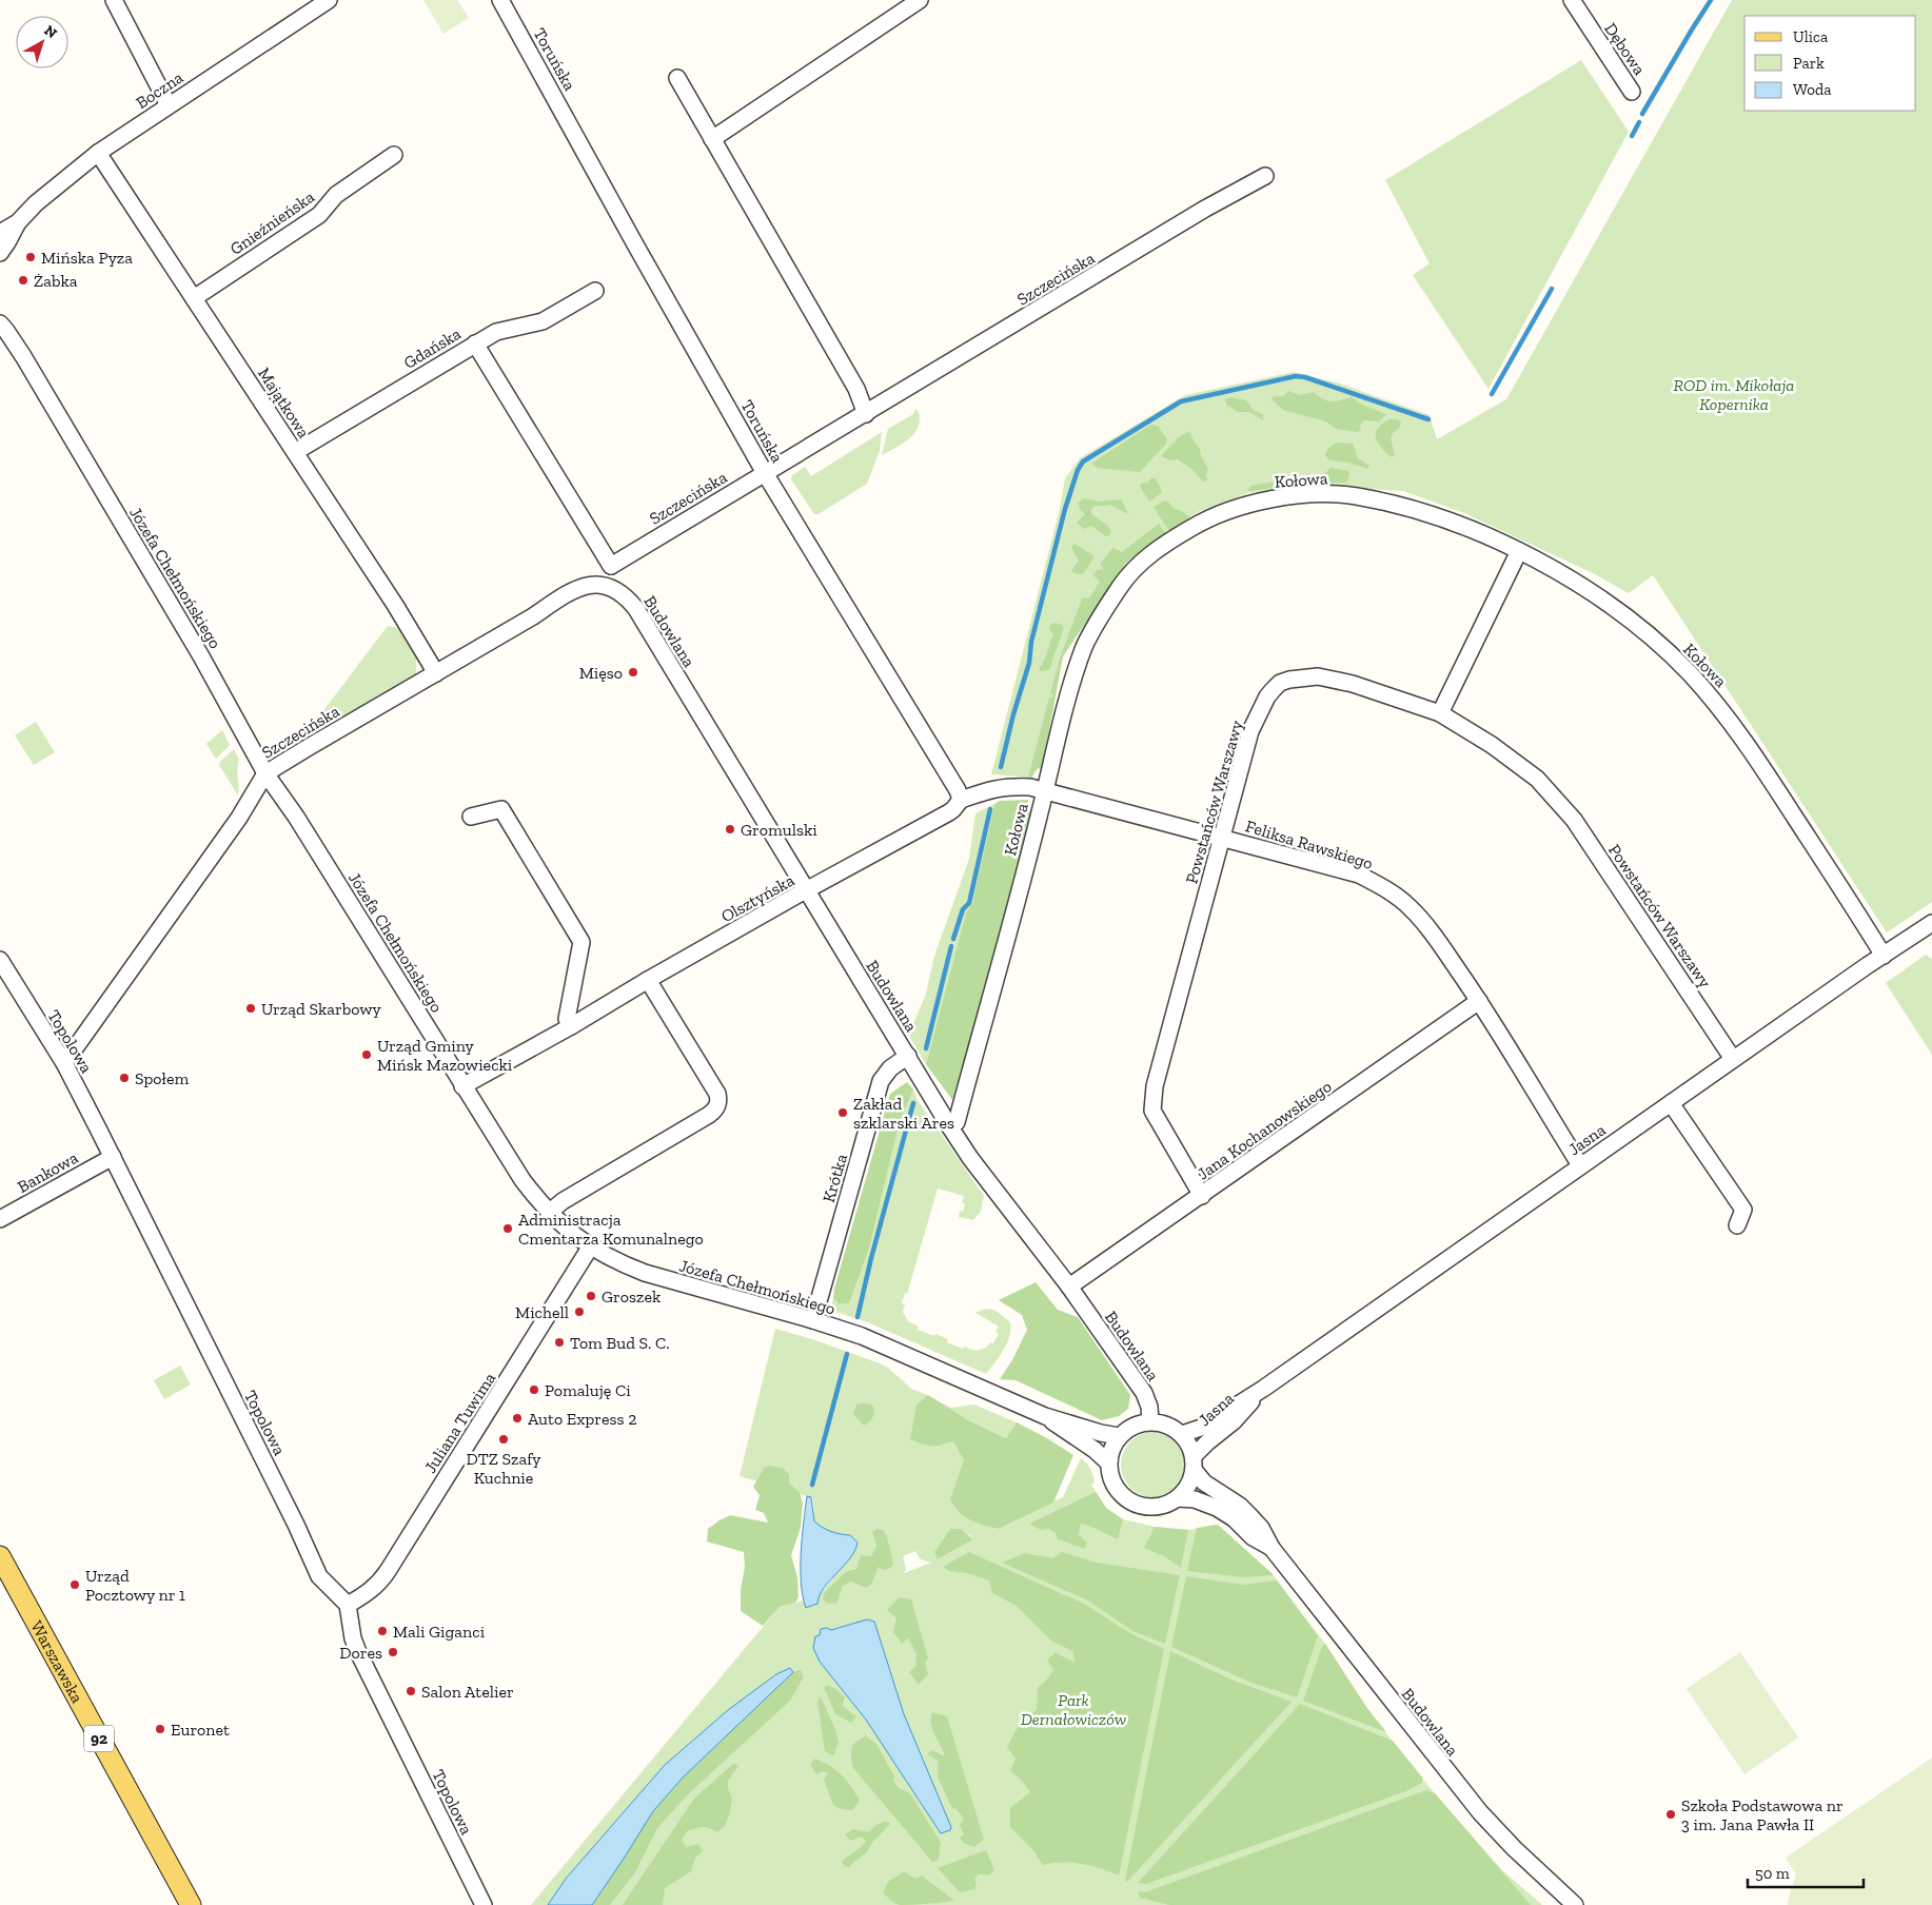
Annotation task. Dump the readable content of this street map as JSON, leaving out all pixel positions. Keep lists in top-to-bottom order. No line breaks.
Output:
{"streets":{"main road":["Warszawska","92"],"street":["Dębowa","Toruńska","Boczna","Gnieźnieńska","Szczecińska","Gdańska","Majątkowa","Kołowa","Józefa Chełmońskiego","Budowlana","Powstańców Warszawy","Feliksa Rawskiego","Olsztyńska","Topolowa","Jana Kochanowskiego","Jasna","Bankowa","Krótka","Juliana Tuwima"]},"crossings":[["Toruńska","Szczecińska"],["Toruńska","Olsztyńska"],["Boczna","Majątkowa"],["Gnieźnieńska","Majątkowa"],["Szczecińska","Majątkowa"],["Szczecińska","Józefa Chełmońskiego"],["Szczecińska","Budowlana"],["Szczecińska","Topolowa"],["Gdańska","Majątkowa"],["Kołowa","Budowlana"],["Kołowa","Feliksa Rawskiego"],["Kołowa","Jasna"],["Józefa Chełmońskiego","Budowlana"],["Józefa Chełmońskiego","Olsztyńska"],["Józefa Chełmońskiego","Jasna"],["Józefa Chełmońskiego","Krótka"],["Józefa Chełmońskiego","Juliana Tuwima"],["Budowlana","Olsztyńska"],["Budowlana","Jana Kochanowskiego"],["Budowlana","Jasna"],["Budowlana","Krótka"],["Powstańców Warszawy","Feliksa Rawskiego"],["Powstańców Warszawy","Jana Kochanowskiego"],["Powstańców Warszawy","Jasna"],["Feliksa Rawskiego","Jana Kochanowskiego"],["Feliksa Rawskiego","Jasna"],["Topolowa","Bankowa"],["Topolowa","Juliana Tuwima"]],"parks":["ROD im. Mikołaja Kopernika","Park Dernałowiczów"],"places":["Mińska Pyza","Żabka","Mięso","Gromulski","Urząd Skarbowy","Urząd Gminy Mińsk Mazowiecki","Społem","Zakład szklarski Ares","Administracja Cmentarza Komunalnego","Groszek","Michell","Tom Bud S. C.","Pomaluję Ci","Auto Express 2","DTZ Szafy Kuchnie","Urząd Pocztowy nr 1","Mali Giganci","Dores","Salon Atelier","Euronet","Szkoła Podstawowa nr 3 im. Jana Pawła II"],"legend":["Ulica","Park","Woda"],"scale_bar":"50 m","north":"top right"}
